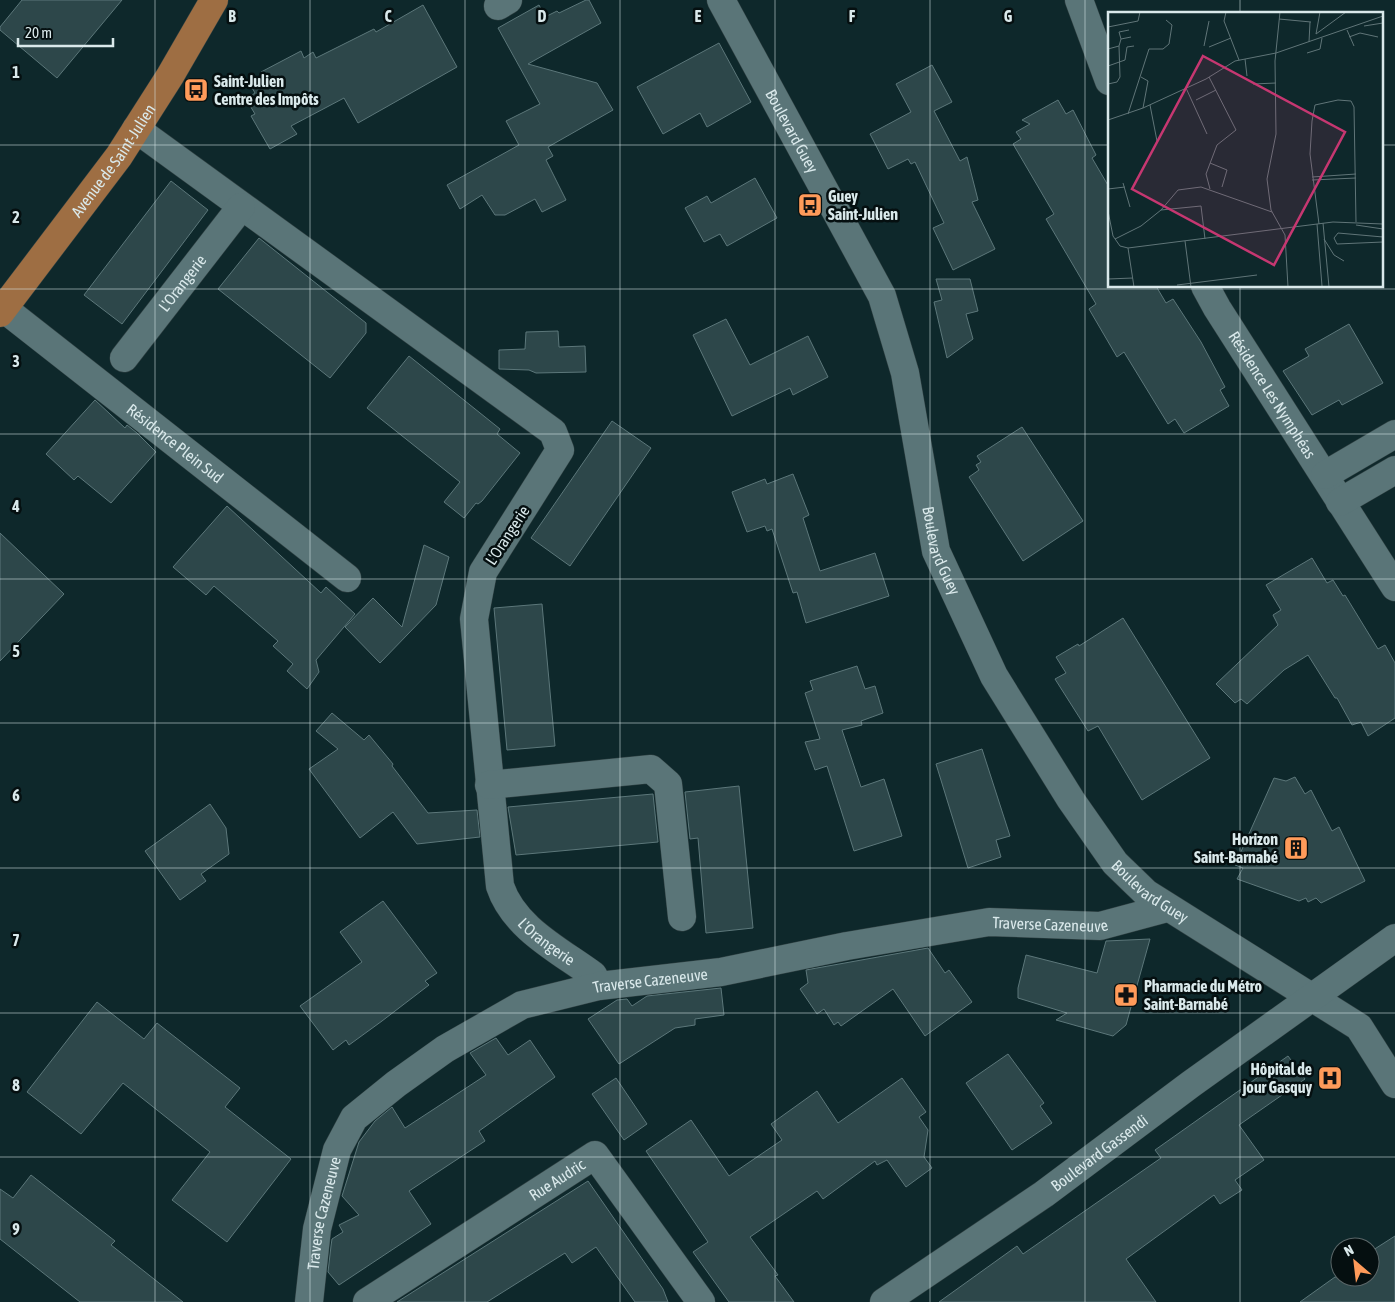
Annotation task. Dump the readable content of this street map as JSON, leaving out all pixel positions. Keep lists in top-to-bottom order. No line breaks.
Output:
{"streets":{"main road":["Avenue de Saint-Julien"],"street":["Boulevard Guey","L'Orangerie","Résidence Les Nymphéas","Résidence Plein Sud","Traverse Cazeneuve","Boulevard Gassendi","Rue Audric"]},"crossings":[["Boulevard Guey","Traverse Cazeneuve"],["Boulevard Guey","Boulevard Gassendi"],["Avenue de Saint-Julien","L'Orangerie"],["Avenue de Saint-Julien","Résidence Plein Sud"],["L'Orangerie","Traverse Cazeneuve"]],"places":{"bus stop":["Saint-Julien Centre des Impôts","Guey Saint-Julien"],"building":["Horizon Saint-Barnabé"],"pharmacy":["Pharmacie du Métro Saint-Barnabé"],"hospital":["Hôpital de jour Gasquy"]},"scale_bar":"20 m","north":"top left","grid":{"columns":["B","C","D","E","F","G"],"rows":["1","2","3","4","5","6","7","8","9"]}}
